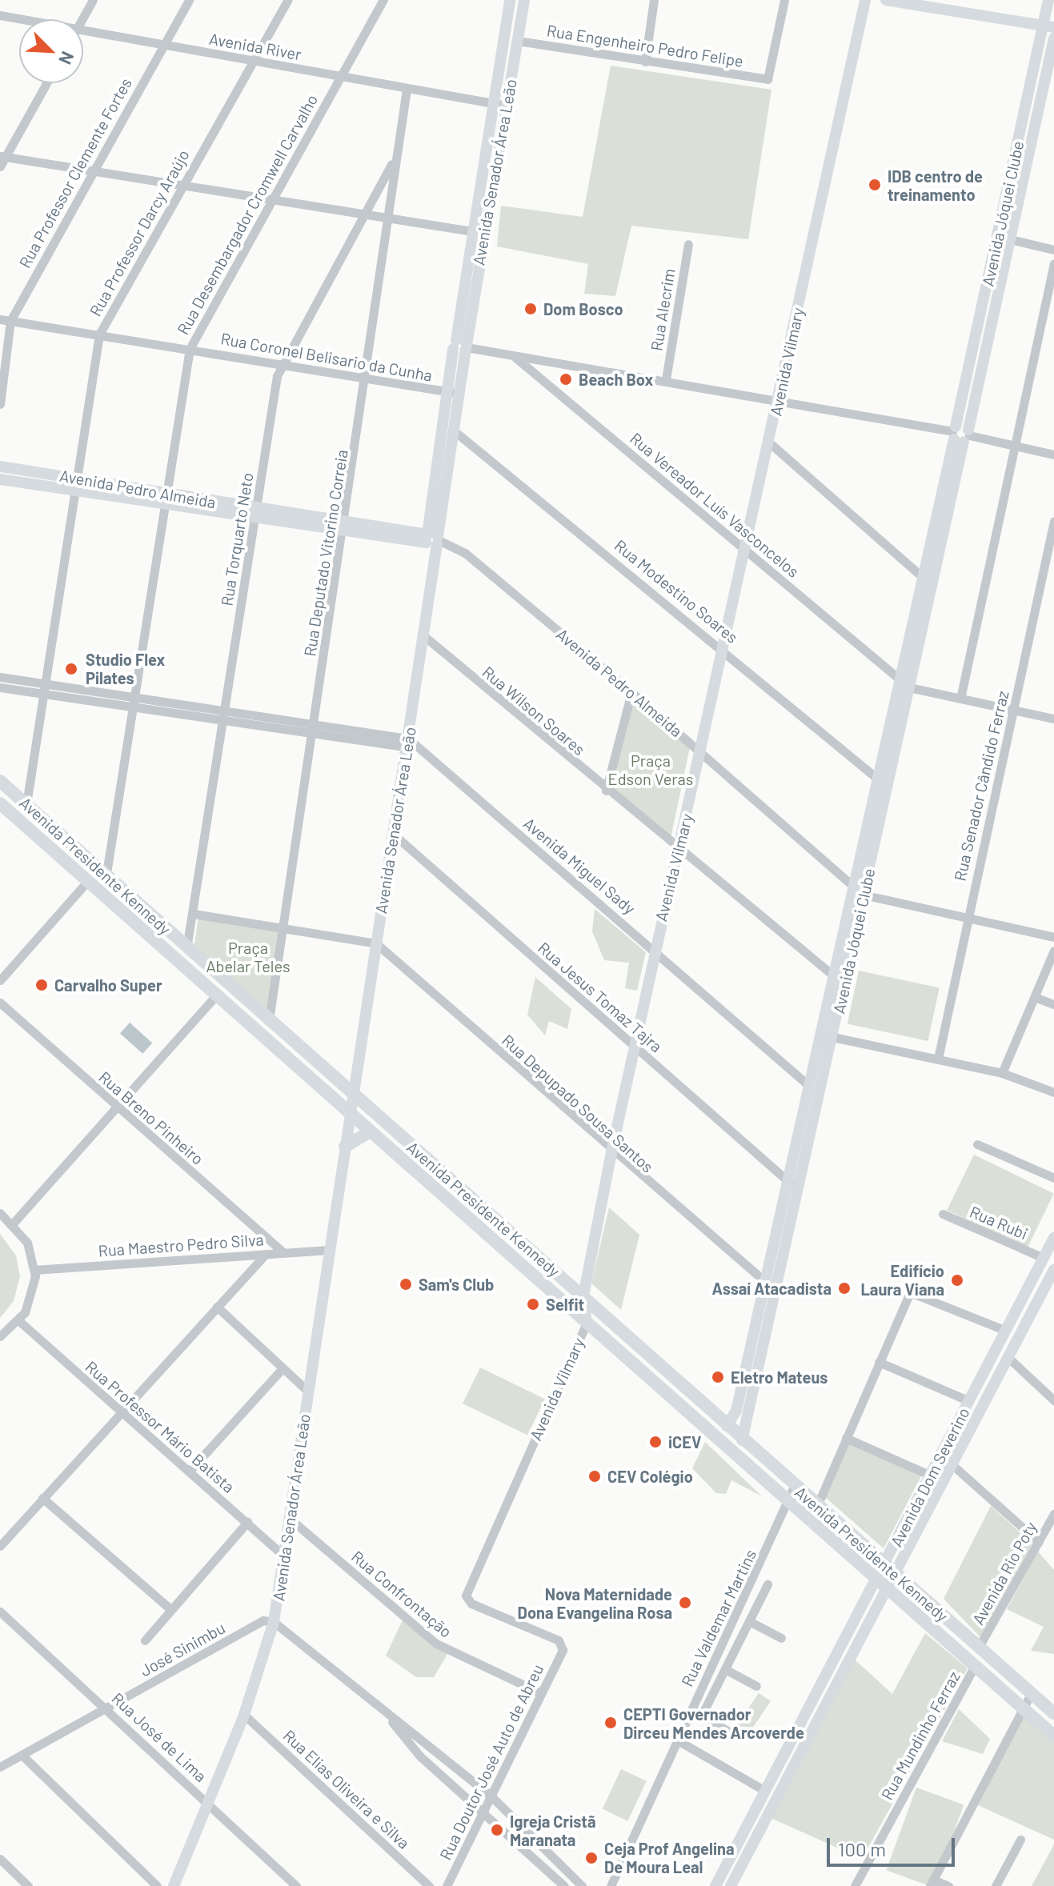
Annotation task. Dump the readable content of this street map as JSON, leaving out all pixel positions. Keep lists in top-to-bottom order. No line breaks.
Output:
{"streets":{"main road":["Avenida Senador Área Leão","Avenida Jóquei Clube","Avenida Vilmary","Avenida Pedro Almeida","Avenida Presidente Kennedy","Avenida Dom Severino"],"street":["Rua Engenheiro Pedro Felipe","Avenida River","Rua Professor Clemente Fortes","Rua Desembargador Cromwell Carvalho","Rua Professor Darcy Araújo","Rua Alecrim","Rua Coronel Belisario da Cunha","Rua Vereador Luís Vasconcelos","Rua Torquarto Neto","Rua Deputado Vitorino Correia","Rua Modestino Soares","Rua Wilson Soares","Rua Senador Cândido Ferraz","Avenida Miguel Sady","Rua Jesus Tomaz Tajra","Rua Depupado Sousa Santos","Rua Breno Pinheiro","Rua Rubi","Rua Maestro Pedro Silva","Rua Professor Mário Batista","Avenida Rio Poty","Rua Confrontação","Rua Valdemar Martins","José Sinimbu","Rua Mundinho Ferraz","Rua José de Lima","Rua Doutor José Auto de Abreu","Rua Elias Oliveira e Silva"]},"crossings":[["Rua Engenheiro Pedro Felipe","Avenida Senador Área Leão"],["Avenida River","Avenida Senador Área Leão"],["Avenida River","Rua Professor Clemente Fortes"],["Avenida River","Rua Desembargador Cromwell Carvalho"],["Avenida River","Rua Professor Darcy Araújo"],["Avenida River","Rua Deputado Vitorino Correia"],["Avenida Senador Área Leão","Rua Coronel Belisario da Cunha"],["Avenida Senador Área Leão","Avenida Pedro Almeida"],["Avenida Senador Área Leão","Rua Modestino Soares"],["Avenida Senador Área Leão","Rua Wilson Soares"],["Avenida Senador Área Leão","Avenida Presidente Kennedy"],["Avenida Senador Área Leão","Avenida Miguel Sady"],["Avenida Senador Área Leão","Rua Jesus Tomaz Tajra"],["Avenida Senador Área Leão","Rua Depupado Sousa Santos"],["Avenida Senador Área Leão","Rua Maestro Pedro Silva"],["Avenida Senador Área Leão","Rua Professor Mário Batista"],["Avenida Senador Área Leão","Rua Confrontação"],["Avenida Senador Área Leão","José Sinimbu"],["Avenida Senador Área Leão","Rua José de Lima"],["Avenida Senador Área Leão","Rua Elias Oliveira e Silva"],["Rua Professor Clemente Fortes","Rua Coronel Belisario da Cunha"],["Avenida Jóquei Clube","Avenida Pedro Almeida"],["Avenida Jóquei Clube","Rua Vereador Luís Vasconcelos"],["Avenida Jóquei Clube","Rua Modestino Soares"],["Avenida Jóquei Clube","Rua Wilson Soares"],["Avenida Jóquei Clube","Avenida Presidente Kennedy"],["Avenida Jóquei Clube","Avenida Miguel Sady"],["Avenida Jóquei Clube","Rua Jesus Tomaz Tajra"],["Avenida Jóquei Clube","Rua Depupado Sousa Santos"],["Rua Desembargador Cromwell Carvalho","Rua Coronel Belisario da Cunha"],["Rua Desembargador Cromwell Carvalho","Avenida Pedro Almeida"],["Rua Desembargador Cromwell Carvalho","Avenida Presidente Kennedy"],["Rua Professor Darcy Araújo","Rua Coronel Belisario da Cunha"],["Rua Professor Darcy Araújo","Avenida Pedro Almeida"],["Rua Professor Darcy Araújo","Avenida Presidente Kennedy"],["Rua Coronel Belisario da Cunha","Rua Torquarto Neto"],["Rua Coronel Belisario da Cunha","Rua Deputado Vitorino Correia"],["Avenida Vilmary","Avenida Pedro Almeida"],["Avenida Vilmary","Rua Vereador Luís Vasconcelos"],["Avenida Vilmary","Rua Modestino Soares"],["Avenida Vilmary","Rua Wilson Soares"],["Avenida Vilmary","Avenida Presidente Kennedy"],["Avenida Vilmary","Avenida Miguel Sady"],["Avenida Vilmary","Rua Jesus Tomaz Tajra"],["Avenida Vilmary","Rua Depupado Sousa Santos"],["Avenida Vilmary","Rua Doutor José Auto de Abreu"],["Avenida Pedro Almeida","Rua Torquarto Neto"],["Avenida Pedro Almeida","Rua Deputado Vitorino Correia"],["Rua Torquarto Neto","Rua Deputado Vitorino Correia"],["Rua Torquarto Neto","Avenida Presidente Kennedy"],["Rua Deputado Vitorino Correia","Avenida Presidente Kennedy"],["Avenida Presidente Kennedy","Avenida Dom Severino"],["Avenida Presidente Kennedy","Avenida Rio Poty"],["Avenida Presidente Kennedy","Rua Valdemar Martins"],["Avenida Presidente Kennedy","Rua Mundinho Ferraz"],["Rua Breno Pinheiro","Rua Maestro Pedro Silva"],["Rua Rubi","Avenida Dom Severino"],["Rua Confrontação","Rua Doutor José Auto de Abreu"],["José Sinimbu","Rua José de Lima"]],"parks":["Praça Edson Veras","Praça Abelar Teles"],"places":["IDB centro de treinamento","Dom Bosco","Beach Box","Studio Flex Pilates","Carvalho Super","Edifício Laura Viana","Sam's Club","Assaí Atacadista","Selfit","Eletro Mateus","iCEV","CEV Colégio","Nova Maternidade Dona Evangelina Rosa","CEPTI Governador Dirceu Mendes Arcoverde","Igreja Cristã Maranata","Ceja Prof Angelina De Moura Leal"],"scale_bar":"100 m","north":"bottom right"}
